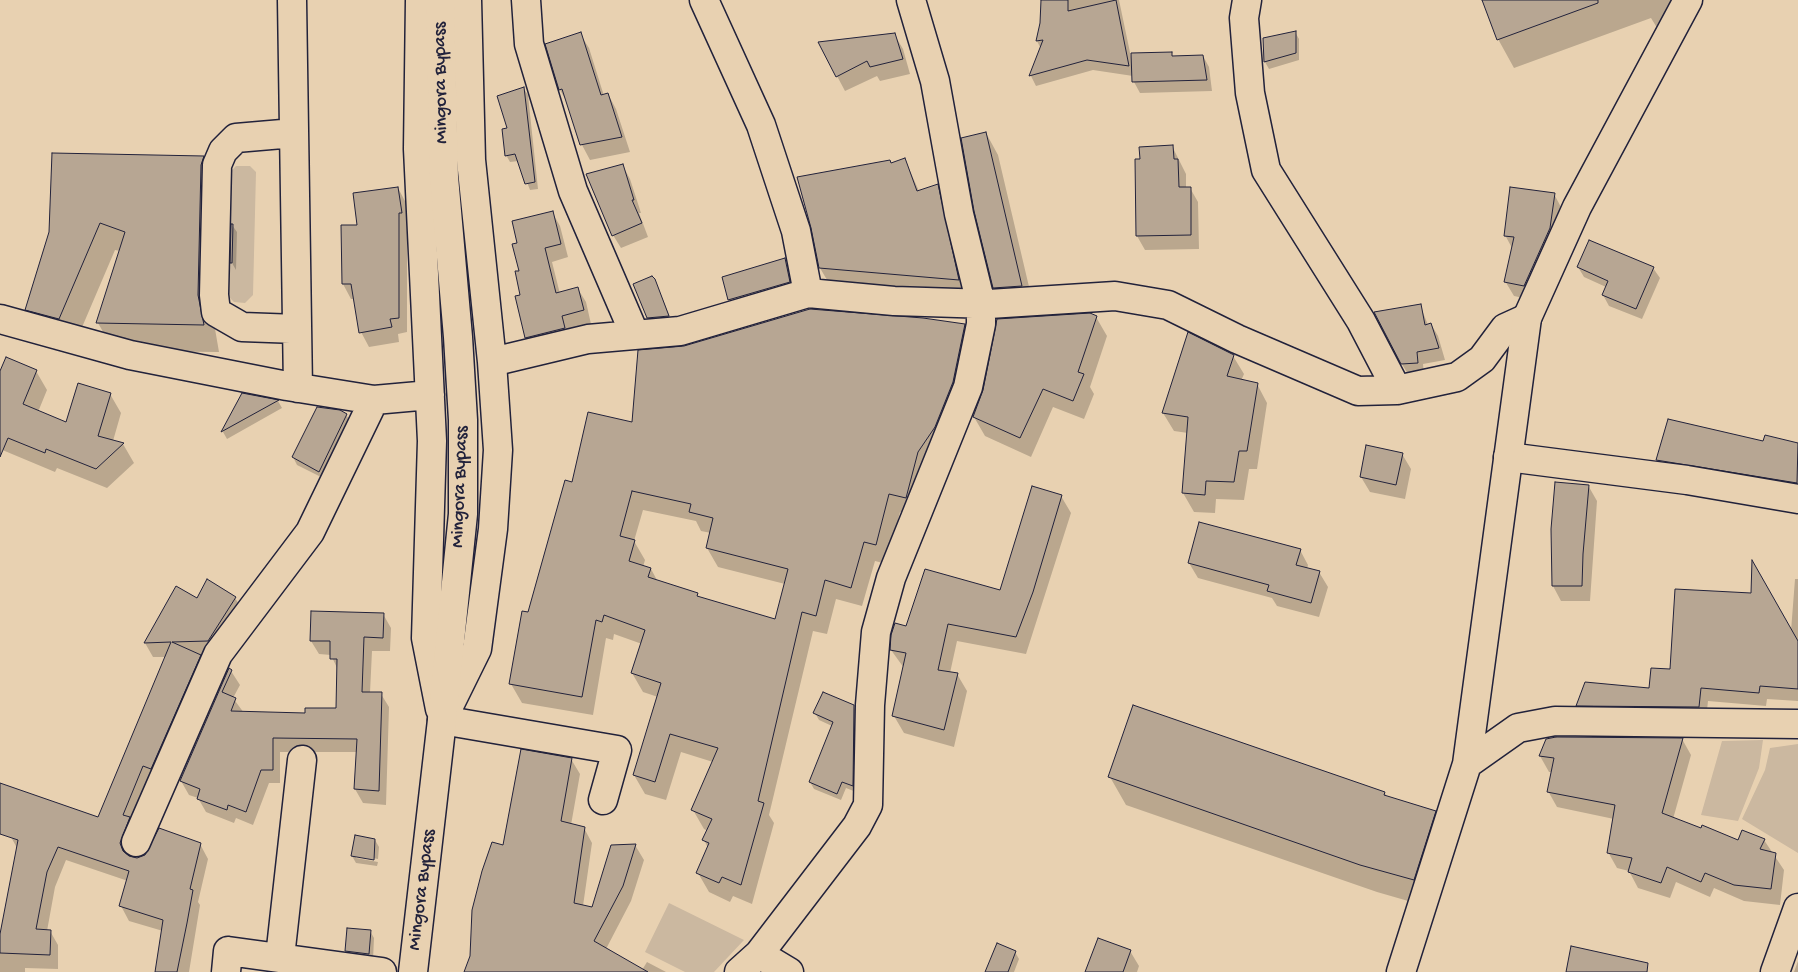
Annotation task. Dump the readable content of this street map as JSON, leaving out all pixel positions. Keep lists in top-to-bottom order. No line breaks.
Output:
{"streets":{"main road":["Mingora Bypass"]}}
